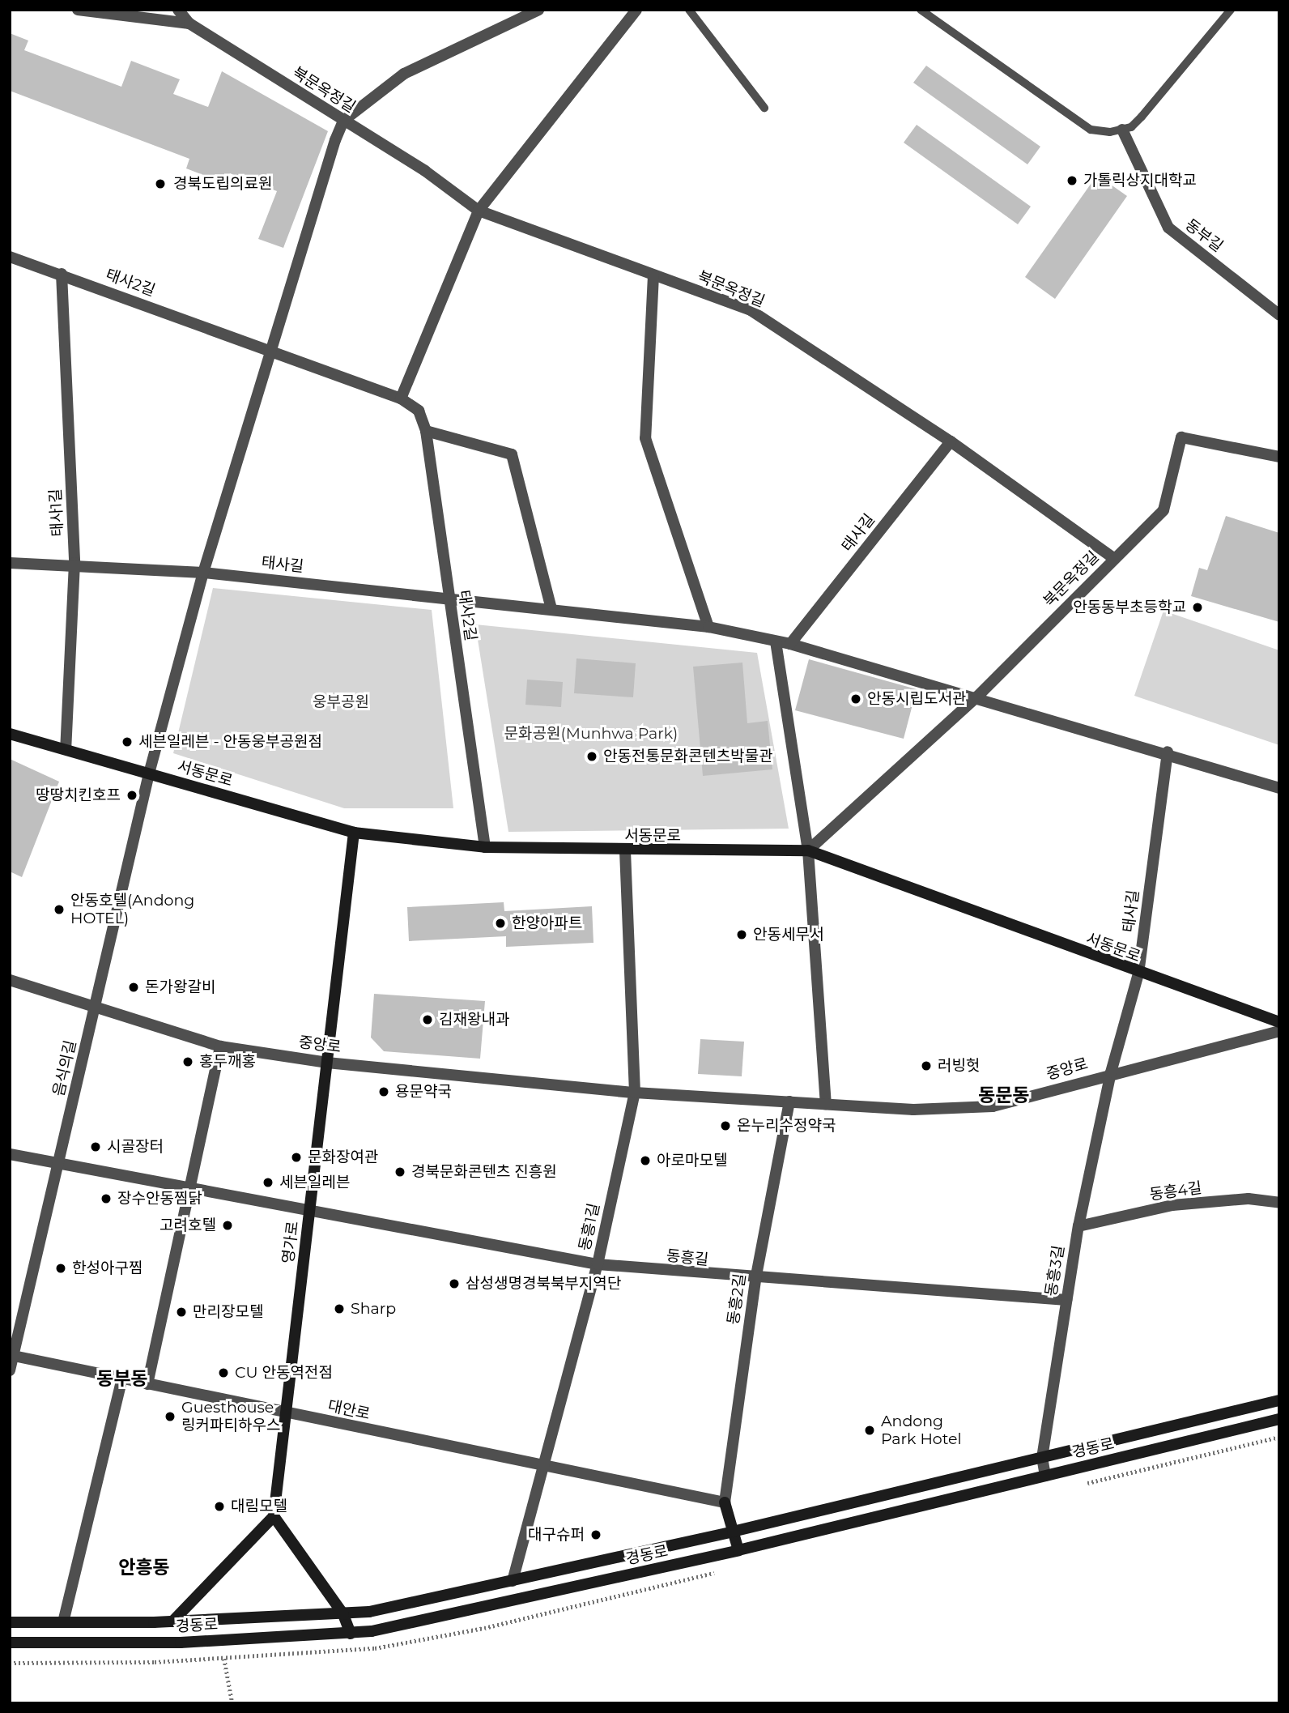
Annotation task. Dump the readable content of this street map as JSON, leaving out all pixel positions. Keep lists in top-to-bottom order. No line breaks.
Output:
{"streets":{"street":["북문옥정길","동부길","태사2길","태사1길","태사길","서동문로","중앙로","음식의길","동흥4길","동흥1길","영가로","동흥길","동흥3길","동흥2길","대안로","경동로"]},"crossings":[["북문옥정길","태사길"],["태사2길","태사1길"],["태사2길","태사길"],["태사2길","서동문로"],["태사2길","음식의길"],["태사1길","태사길"],["태사1길","서동문로"],["태사길","서동문로"],["태사길","중앙로"],["태사길","음식의길"],["태사길","동흥3길"],["서동문로","음식의길"],["서동문로","영가로"],["중앙로","음식의길"],["중앙로","동흥1길"],["중앙로","영가로"],["중앙로","동흥3길"],["중앙로","동흥2길"],["음식의길","동흥길"],["음식의길","대안로"],["동흥4길","동흥3길"],["동흥1길","동흥길"],["동흥1길","대안로"],["영가로","동흥길"],["영가로","대안로"],["동흥길","동흥3길"],["동흥길","동흥2길"],["동흥3길","경동로"],["동흥2길","대안로"]],"districts":["동문동","동부동","안흥동"],"parks":["웅부공원","문화공원(Munhwa Park)"],"places":["가톨릭상지대학교","경북도립의료원","안동동부초등학교","안동시립도서관","세븐일레븐 - 안동웅부공원점","안동전통문화콘텐츠박물관","땅땅치킨호프","안동호텔(Andong HOTEL)","한양아파트","안동세무서","돈가왕갈비","김재왕내과","홍두깨홍","러빙헛","용문약국","온누리수정약국","시골장터","문화장여관","아로마모텔","경북문화콘텐츠 진흥원","세븐일레븐","장수안동찜닭","고려호텔","한성아구찜","삼성생명경북북부지역단","Sharp","만리장모텔","CU 안동역전점","Guesthouse 링커파티하우스","Andong Park Hotel","대림모텔","대구슈퍼"]}
